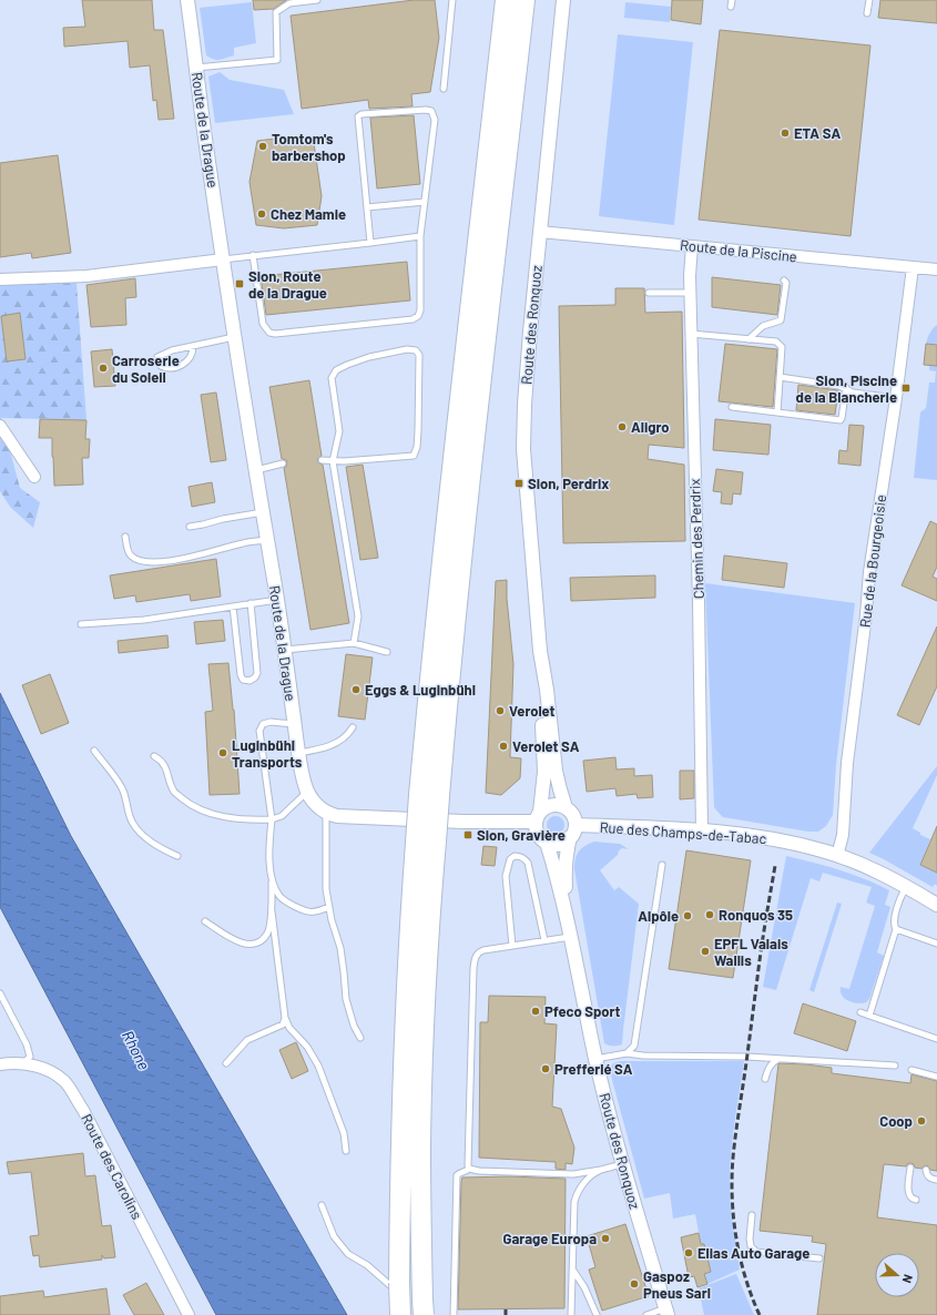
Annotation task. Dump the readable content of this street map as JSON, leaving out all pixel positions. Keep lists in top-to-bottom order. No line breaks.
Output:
{"streets":{"street":["Route de la Drague","Route de la Piscine","Route des Ronquoz","Chemin des Perdrix","Rue de la Bourgeoisie","Rue des Champs-de-Tabac","Route des Carolins"]},"crossings":[["Route de la Drague","Route des Ronquoz"],["Route de la Drague","Rue des Champs-de-Tabac"],["Route de la Piscine","Route des Ronquoz"],["Route de la Piscine","Chemin des Perdrix"],["Route de la Piscine","Rue de la Bourgeoisie"],["Route des Ronquoz","Rue des Champs-de-Tabac"],["Chemin des Perdrix","Rue des Champs-de-Tabac"],["Rue de la Bourgeoisie","Rue des Champs-de-Tabac"]],"water":["Rhone"],"places":{"other":["ETA SA","Tomtom's barbershop","Chez Mamie","Carroserie du Soleil","Aligro","Eggs & Luginbühl","Verolet","Verolet SA","Luginbühl Transports","Ronquos 35","Alpôle","EPFL Valais Wallis","Pfeco Sport","Prefferlé SA","Coop","Garage Europa","Elias Auto Garage","Gaspoz Pneus Sarl"],"transit":["Sion, Route de la Drague","Sion, Piscine de la Blancherie","Sion, Perdrix","Sion, Gravière"]},"north":"right"}
